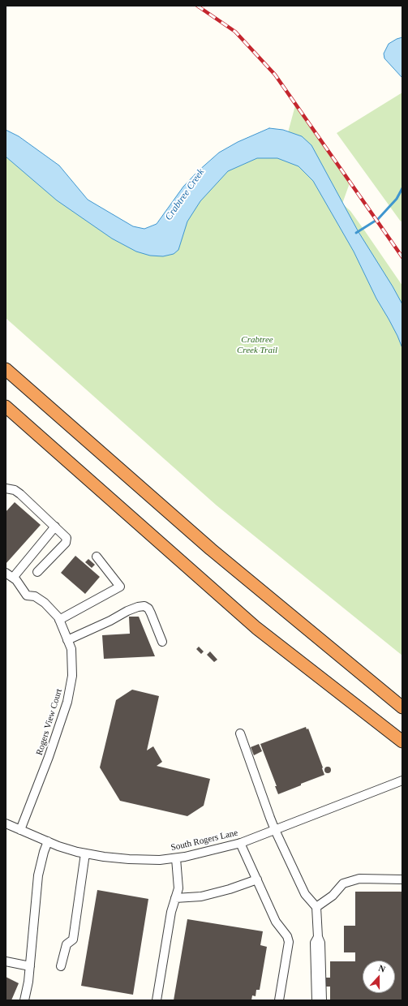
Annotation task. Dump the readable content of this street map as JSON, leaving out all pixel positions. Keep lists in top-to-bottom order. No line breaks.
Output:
{"streets":{"street":["Rogers View Court","South Rogers Lane"]},"crossings":[["Rogers View Court","South Rogers Lane"]],"water":["Crabtree Creek"],"parks":["Crabtree Creek Trail"],"north":"top"}
